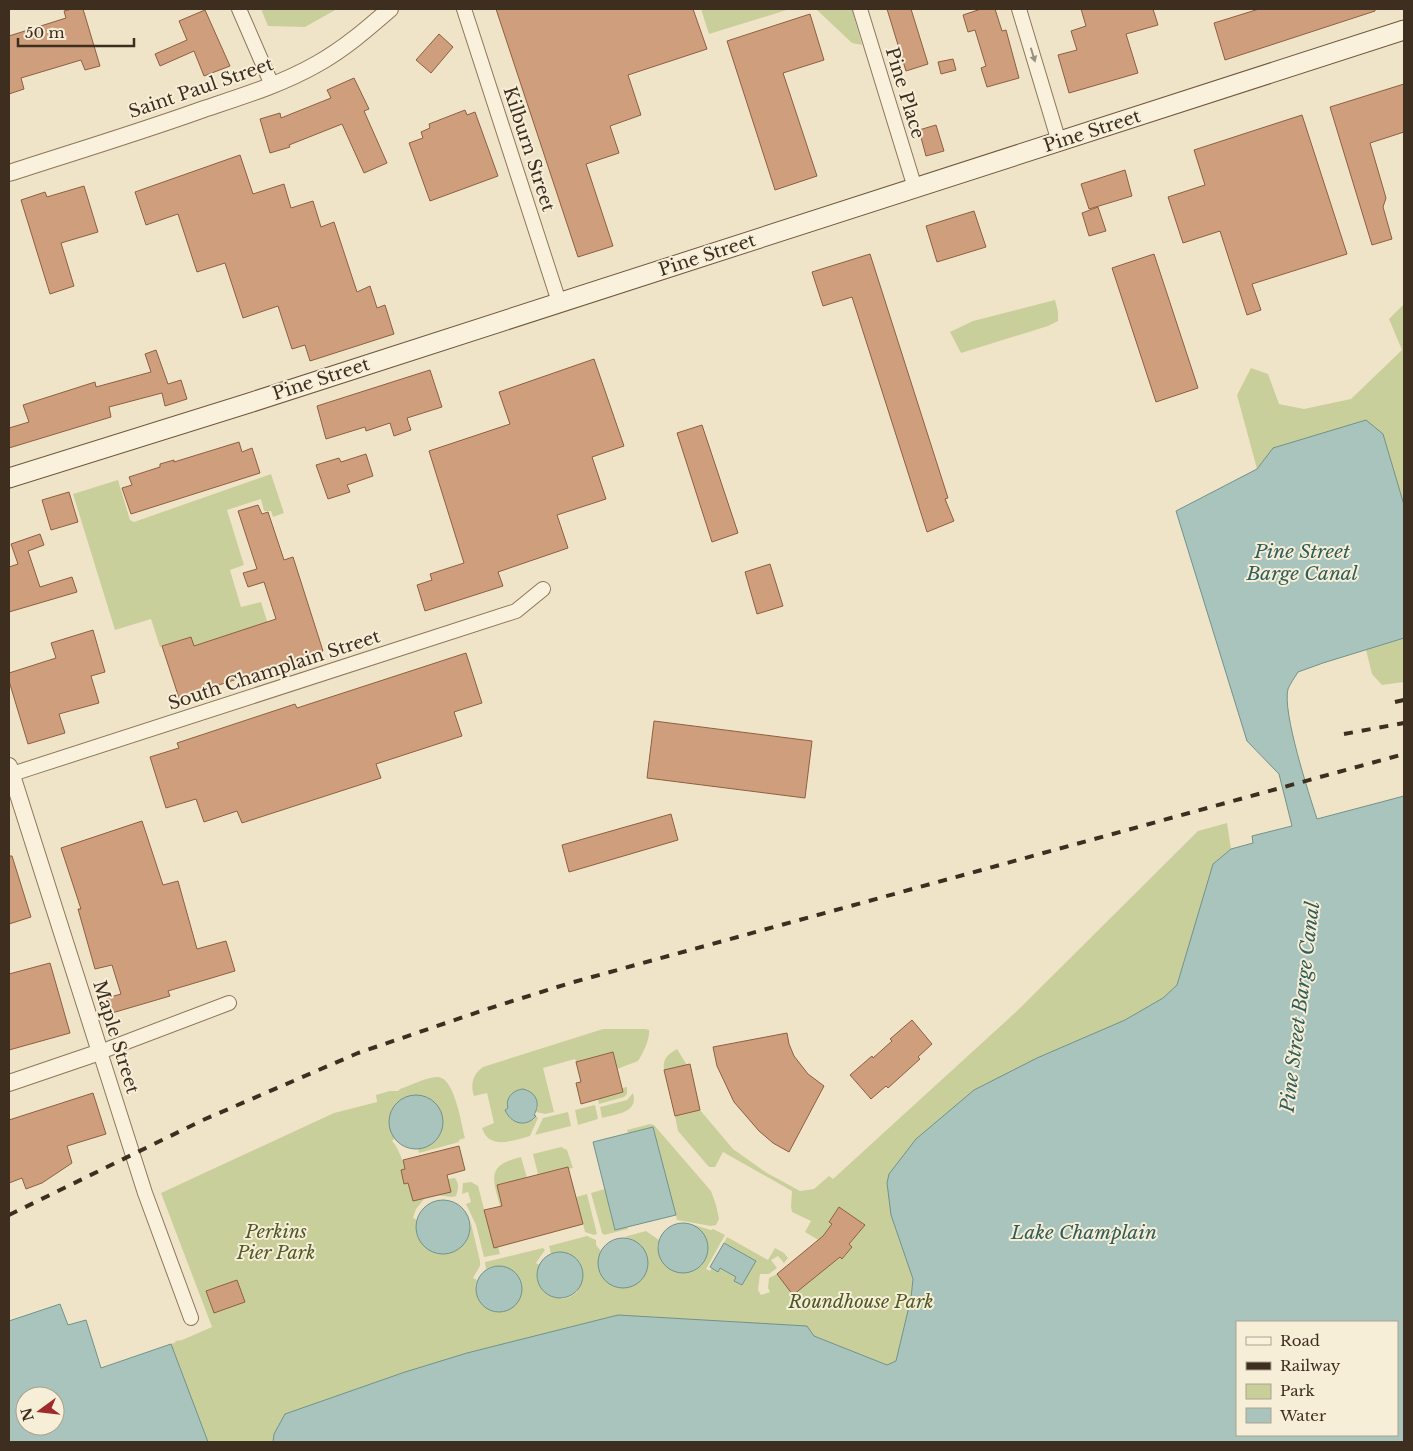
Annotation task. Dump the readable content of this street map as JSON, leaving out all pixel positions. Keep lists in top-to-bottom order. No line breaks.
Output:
{"streets":{"main road":["Pine Street"],"street":["Saint Paul Street","Pine Place","Kilburn Street","South Champlain Street","Maple Street"]},"crossings":[["Pine Place","Pine Street"],["Pine Street","Kilburn Street"],["South Champlain Street","Maple Street"]],"water":["Pine Street Barge Canal","Lake Champlain"],"parks":["Perkins Pier Park","Roundhouse Park"],"legend":["Road","Railway","Park","Water"],"scale_bar":"50 m","north":"left"}
